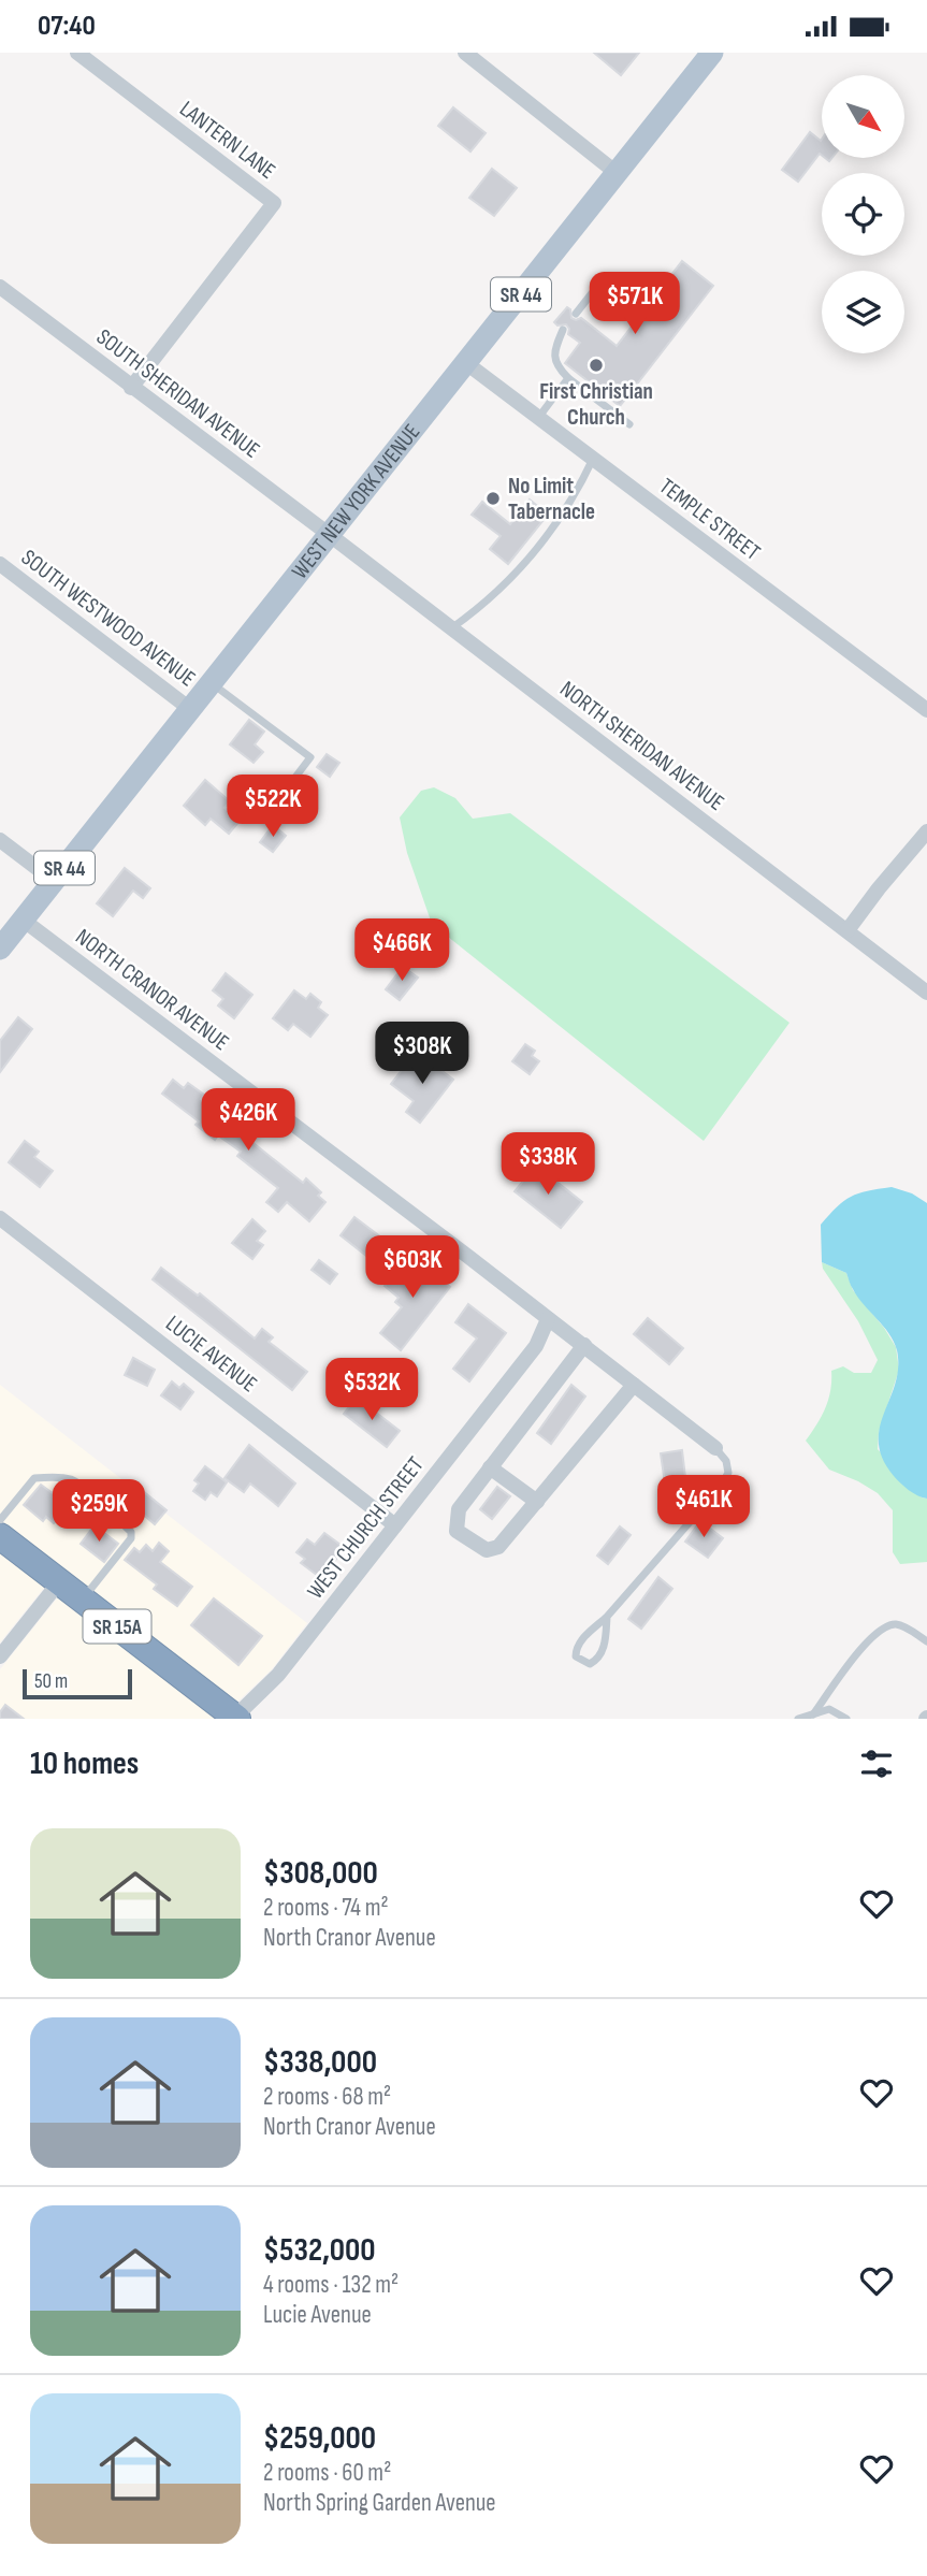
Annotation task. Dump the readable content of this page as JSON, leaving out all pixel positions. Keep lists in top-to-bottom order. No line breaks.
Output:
{"streets":{"highway":["SR 15A"],"main road":["SR 44","WEST NEW YORK AVENUE"],"street":["LANTERN LANE","SOUTH SHERIDAN AVENUE","TEMPLE STREET","SOUTH WESTWOOD AVENUE","NORTH SHERIDAN AVENUE","NORTH CRANOR AVENUE","LUCIE AVENUE","WEST CHURCH STREET"]},"crossings":[["LANTERN LANE","SOUTH SHERIDAN AVENUE"],["SOUTH SHERIDAN AVENUE","WEST NEW YORK AVENUE"],["SOUTH SHERIDAN AVENUE","NORTH SHERIDAN AVENUE"],["WEST NEW YORK AVENUE","TEMPLE STREET"],["WEST NEW YORK AVENUE","SOUTH WESTWOOD AVENUE"],["WEST NEW YORK AVENUE","NORTH SHERIDAN AVENUE"],["WEST NEW YORK AVENUE","NORTH CRANOR AVENUE"],["NORTH CRANOR AVENUE","WEST CHURCH STREET"],["LUCIE AVENUE","WEST CHURCH STREET"],["WEST CHURCH STREET","SR 15A"]],"places":["First Christian Church","No Limit Tabernacle"],"scale_bar":"50 m","north":"bottom right","page":{"status":"07:40","price":["$571K","$522K","$466K","$308K","$426K","$338K","$603K","$532K","$461K","$259K"],"scale":"50 m","heading":"10 homes","list":[{"name":"$308,000","note":"2 rooms · 74 m² · North Cranor Avenue"},{"name":"$338,000","note":"2 rooms · 68 m² · North Cranor Avenue"},{"name":"$532,000","note":"4 rooms · 132 m² · Lucie Avenue"},{"name":"$259,000","note":"2 rooms · 60 m² · North Spring Garden Avenue"}]}}
